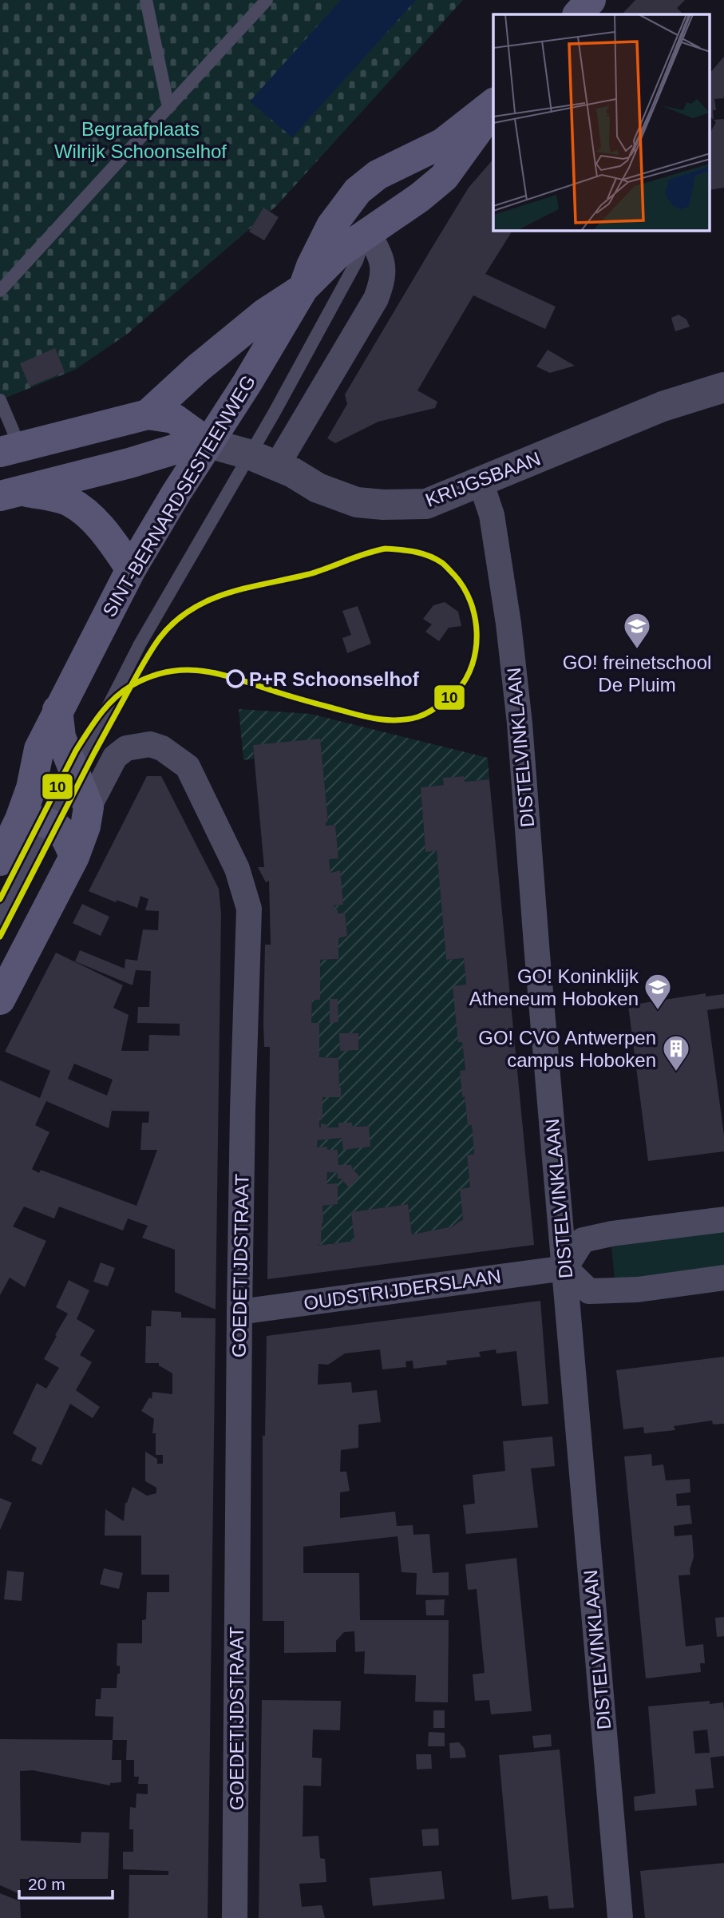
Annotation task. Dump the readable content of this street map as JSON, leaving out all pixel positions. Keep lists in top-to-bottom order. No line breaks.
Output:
{"streets":{"main road":["KRIJGSBAAN","SINT-BERNARDSESTEENWEG"],"street":["DISTELVINKLAAN","GOEDETIJDSTRAAT","OUDSTRIJDERSLAAN"]},"crossings":[["KRIJGSBAAN","SINT-BERNARDSESTEENWEG"],["KRIJGSBAAN","DISTELVINKLAAN"],["DISTELVINKLAAN","OUDSTRIJDERSLAAN"],["GOEDETIJDSTRAAT","OUDSTRIJDERSLAAN"]],"parks":["Begraafplaats Wilrijk Schoonselhof"],"places":{"school or university":["GO! freinetschool De Pluim","GO! Koninklijk Atheneum Hoboken"],"other":["P+R Schoonselhof"],"building":["GO! CVO Antwerpen campus Hoboken"]},"lines":["transit line 10"],"scale_bar":"20 m"}
